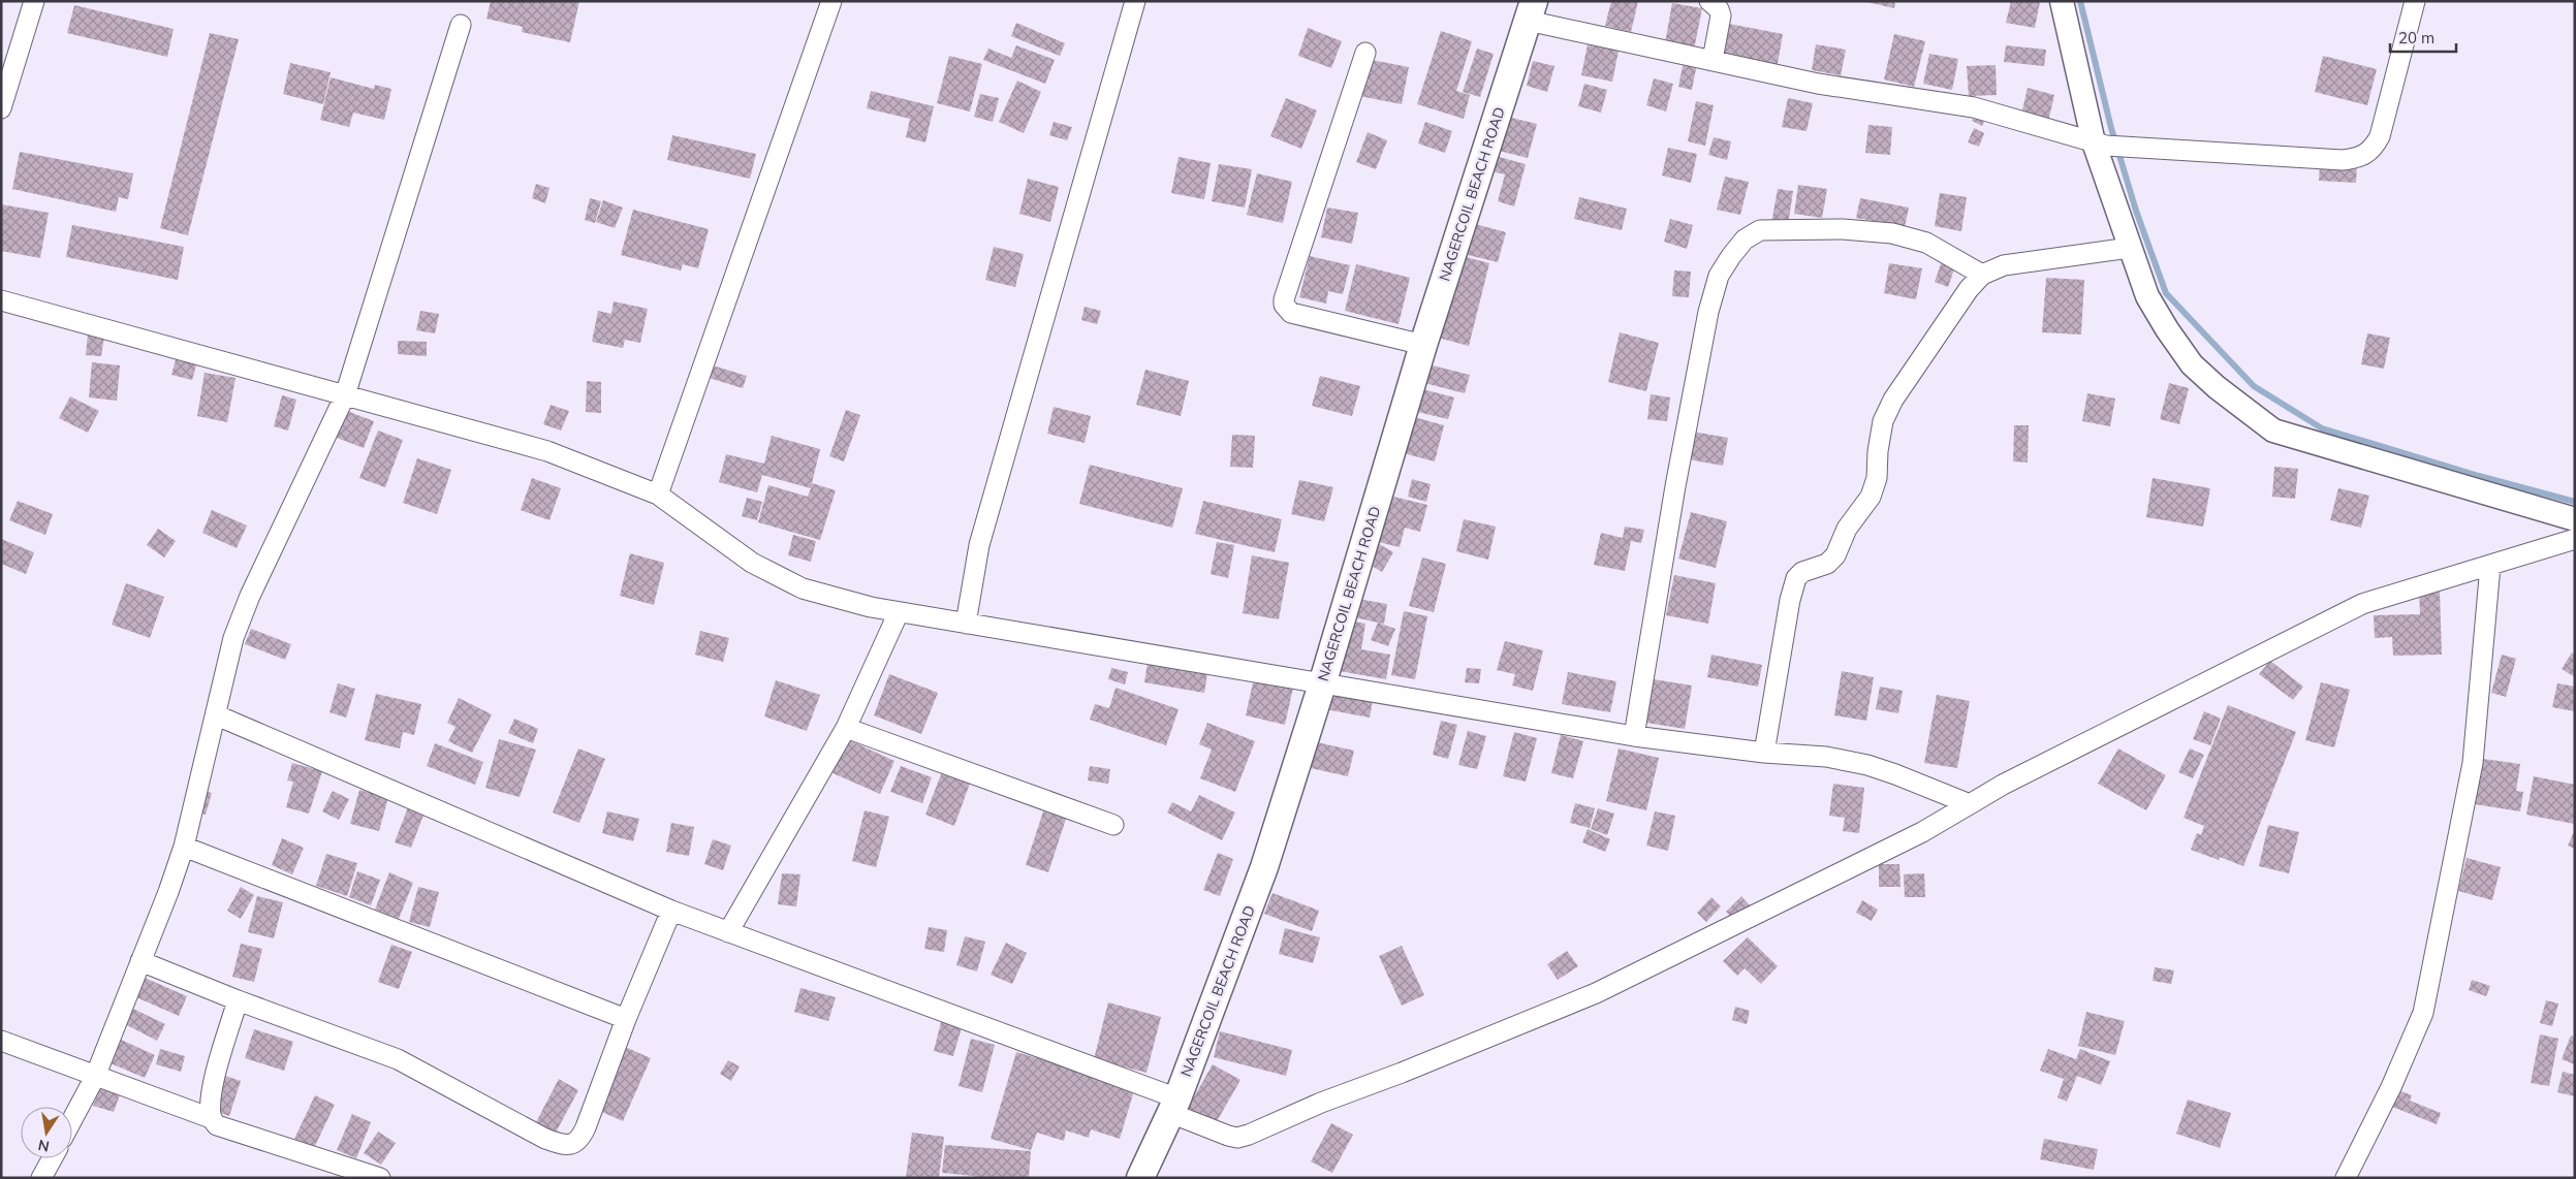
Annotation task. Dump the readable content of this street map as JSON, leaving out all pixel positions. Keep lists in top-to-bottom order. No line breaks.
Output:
{"streets":{"main road":["NAGERCOIL BEACH ROAD"]},"scale_bar":"20 m","north":"bottom"}
